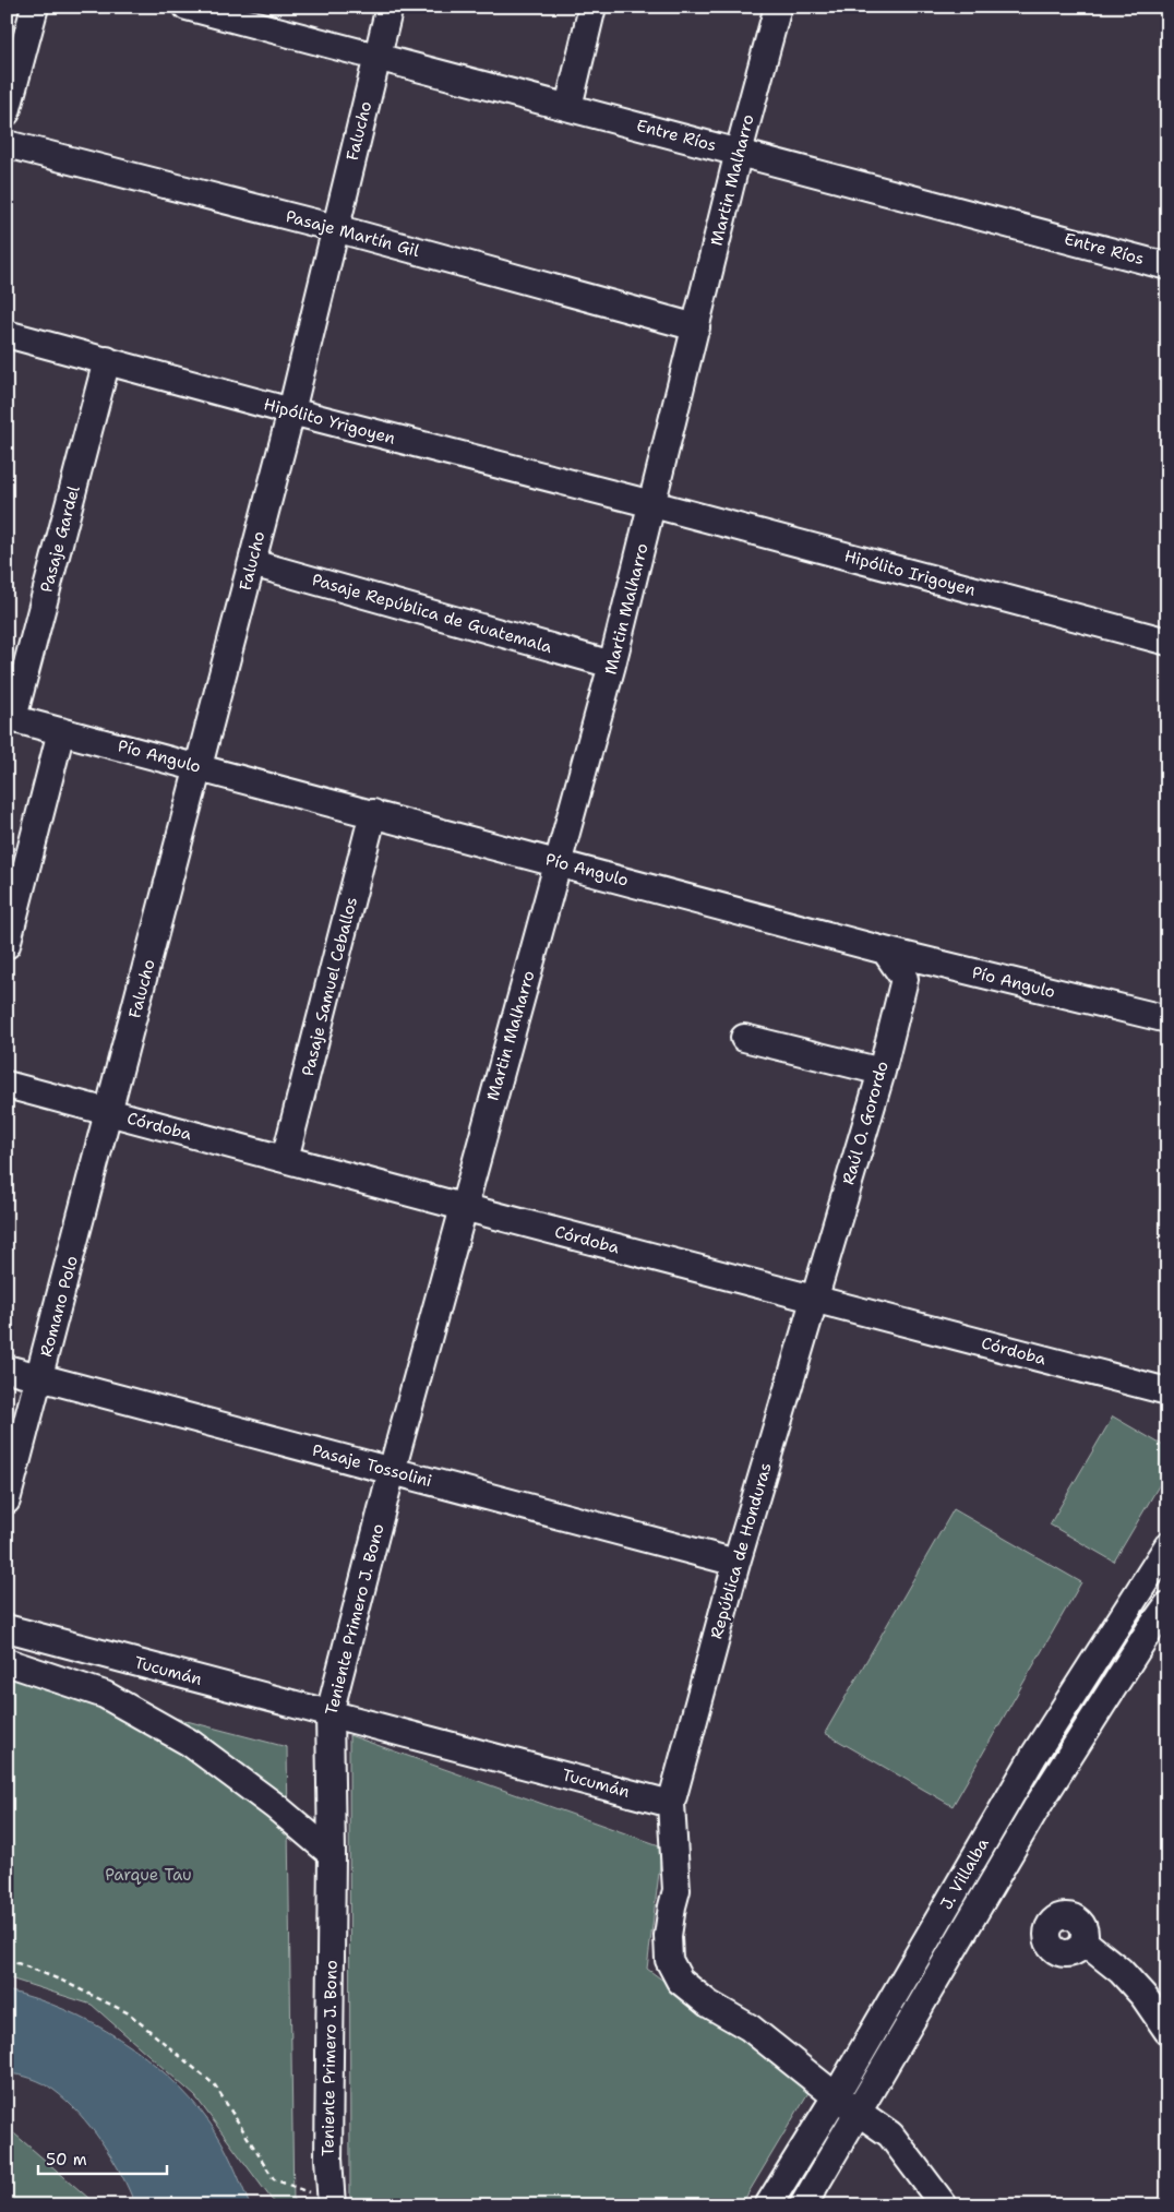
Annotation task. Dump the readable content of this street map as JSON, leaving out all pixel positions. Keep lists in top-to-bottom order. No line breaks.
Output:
{"streets":{"street":["Falucho","Entre Ríos","Martin Malharro","Pasaje Martín Gil","Hipólito Yrigoyen","Pasaje Gardel","Hipólito Irigoyen","Pasaje República de Guatemala","Pío Angulo","Pasaje Samuel Ceballos","Raúl O. Gorordo","Córdoba","Romano Polo","Pasaje Tossolini","República de Honduras","Teniente Primero J. Bono","Tucumán","J. Villalba"]},"crossings":[["Falucho","Entre Ríos"],["Falucho","Pasaje Martín Gil"],["Falucho","Hipólito Yrigoyen"],["Falucho","Pasaje República de Guatemala"],["Falucho","Pío Angulo"],["Falucho","Córdoba"],["Falucho","Romano Polo"],["Entre Ríos","Martin Malharro"],["Martin Malharro","Pasaje Martín Gil"],["Martin Malharro","Hipólito Yrigoyen"],["Martin Malharro","Hipólito Irigoyen"],["Martin Malharro","Pasaje República de Guatemala"],["Martin Malharro","Pío Angulo"],["Martin Malharro","Córdoba"],["Martin Malharro","Teniente Primero J. Bono"],["Hipólito Yrigoyen","Pasaje Gardel"],["Hipólito Yrigoyen","Hipólito Irigoyen"],["Pasaje Gardel","Pío Angulo"],["Pío Angulo","Pasaje Samuel Ceballos"],["Pío Angulo","Raúl O. Gorordo"],["Pasaje Samuel Ceballos","Córdoba"],["Raúl O. Gorordo","Córdoba"],["Raúl O. Gorordo","República de Honduras"],["Córdoba","Romano Polo"],["Córdoba","República de Honduras"],["Córdoba","Teniente Primero J. Bono"],["Romano Polo","Pasaje Tossolini"],["Pasaje Tossolini","República de Honduras"],["Pasaje Tossolini","Teniente Primero J. Bono"],["República de Honduras","Tucumán"],["Teniente Primero J. Bono","Tucumán"]],"parks":["Parque Tau"],"scale_bar":"50 m"}
